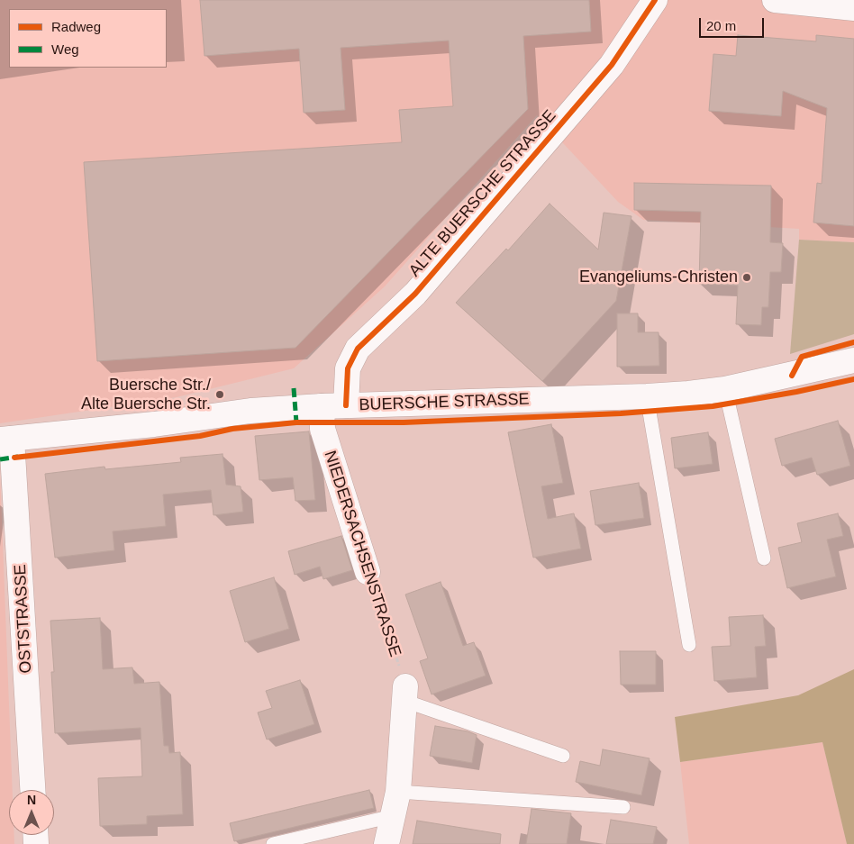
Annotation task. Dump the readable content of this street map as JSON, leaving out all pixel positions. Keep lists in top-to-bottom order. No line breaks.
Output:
{"streets":{"street":["ALTE BUERSCHE STRASSE","BUERSCHE STRASSE","NIEDERSACHSENSTRASSE","OSTSTRASSE"]},"crossings":[["ALTE BUERSCHE STRASSE","BUERSCHE STRASSE"],["BUERSCHE STRASSE","NIEDERSACHSENSTRASSE"],["BUERSCHE STRASSE","OSTSTRASSE"]],"places":["Evangeliums-Christen","Buersche Str./ Alte Buersche Str."],"legend":["Radweg","Weg"],"scale_bar":"20 m","north":"top"}
